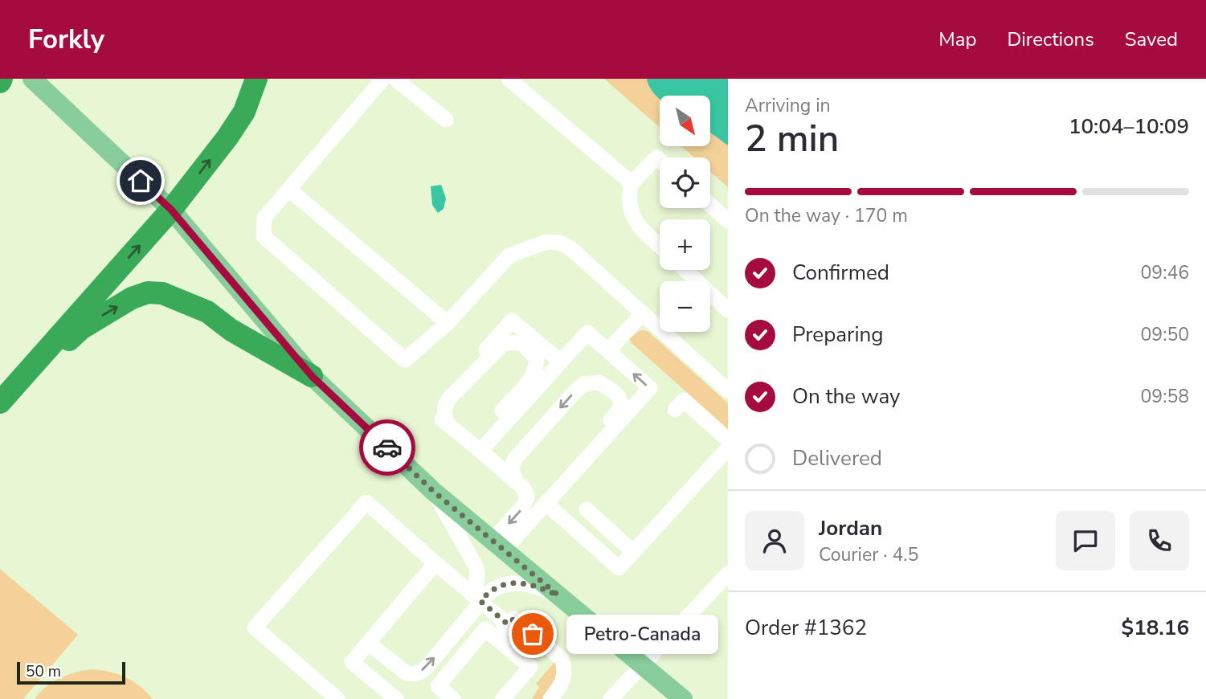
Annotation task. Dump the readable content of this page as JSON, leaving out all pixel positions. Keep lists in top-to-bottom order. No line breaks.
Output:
{"places":["Petro-Canada"],"scale_bar":"50 m","north":"bottom right","page":{"header":"Forkly","nav":["Map","Directions","Saved"],"heading":["2 min","Arriving in","10:04–10:09"],"panel":["Jordan","Courier · 4.5","Order #1362","$18.16"],"map_buttons":["+","−"],"bar":"On the way · 170 m","list":[["Confirmed","09:46"],["Preparing","09:50"],["On the way","09:58"],"Delivered"],"bubble":"Petro-Canada","scale":"50 m"}}
